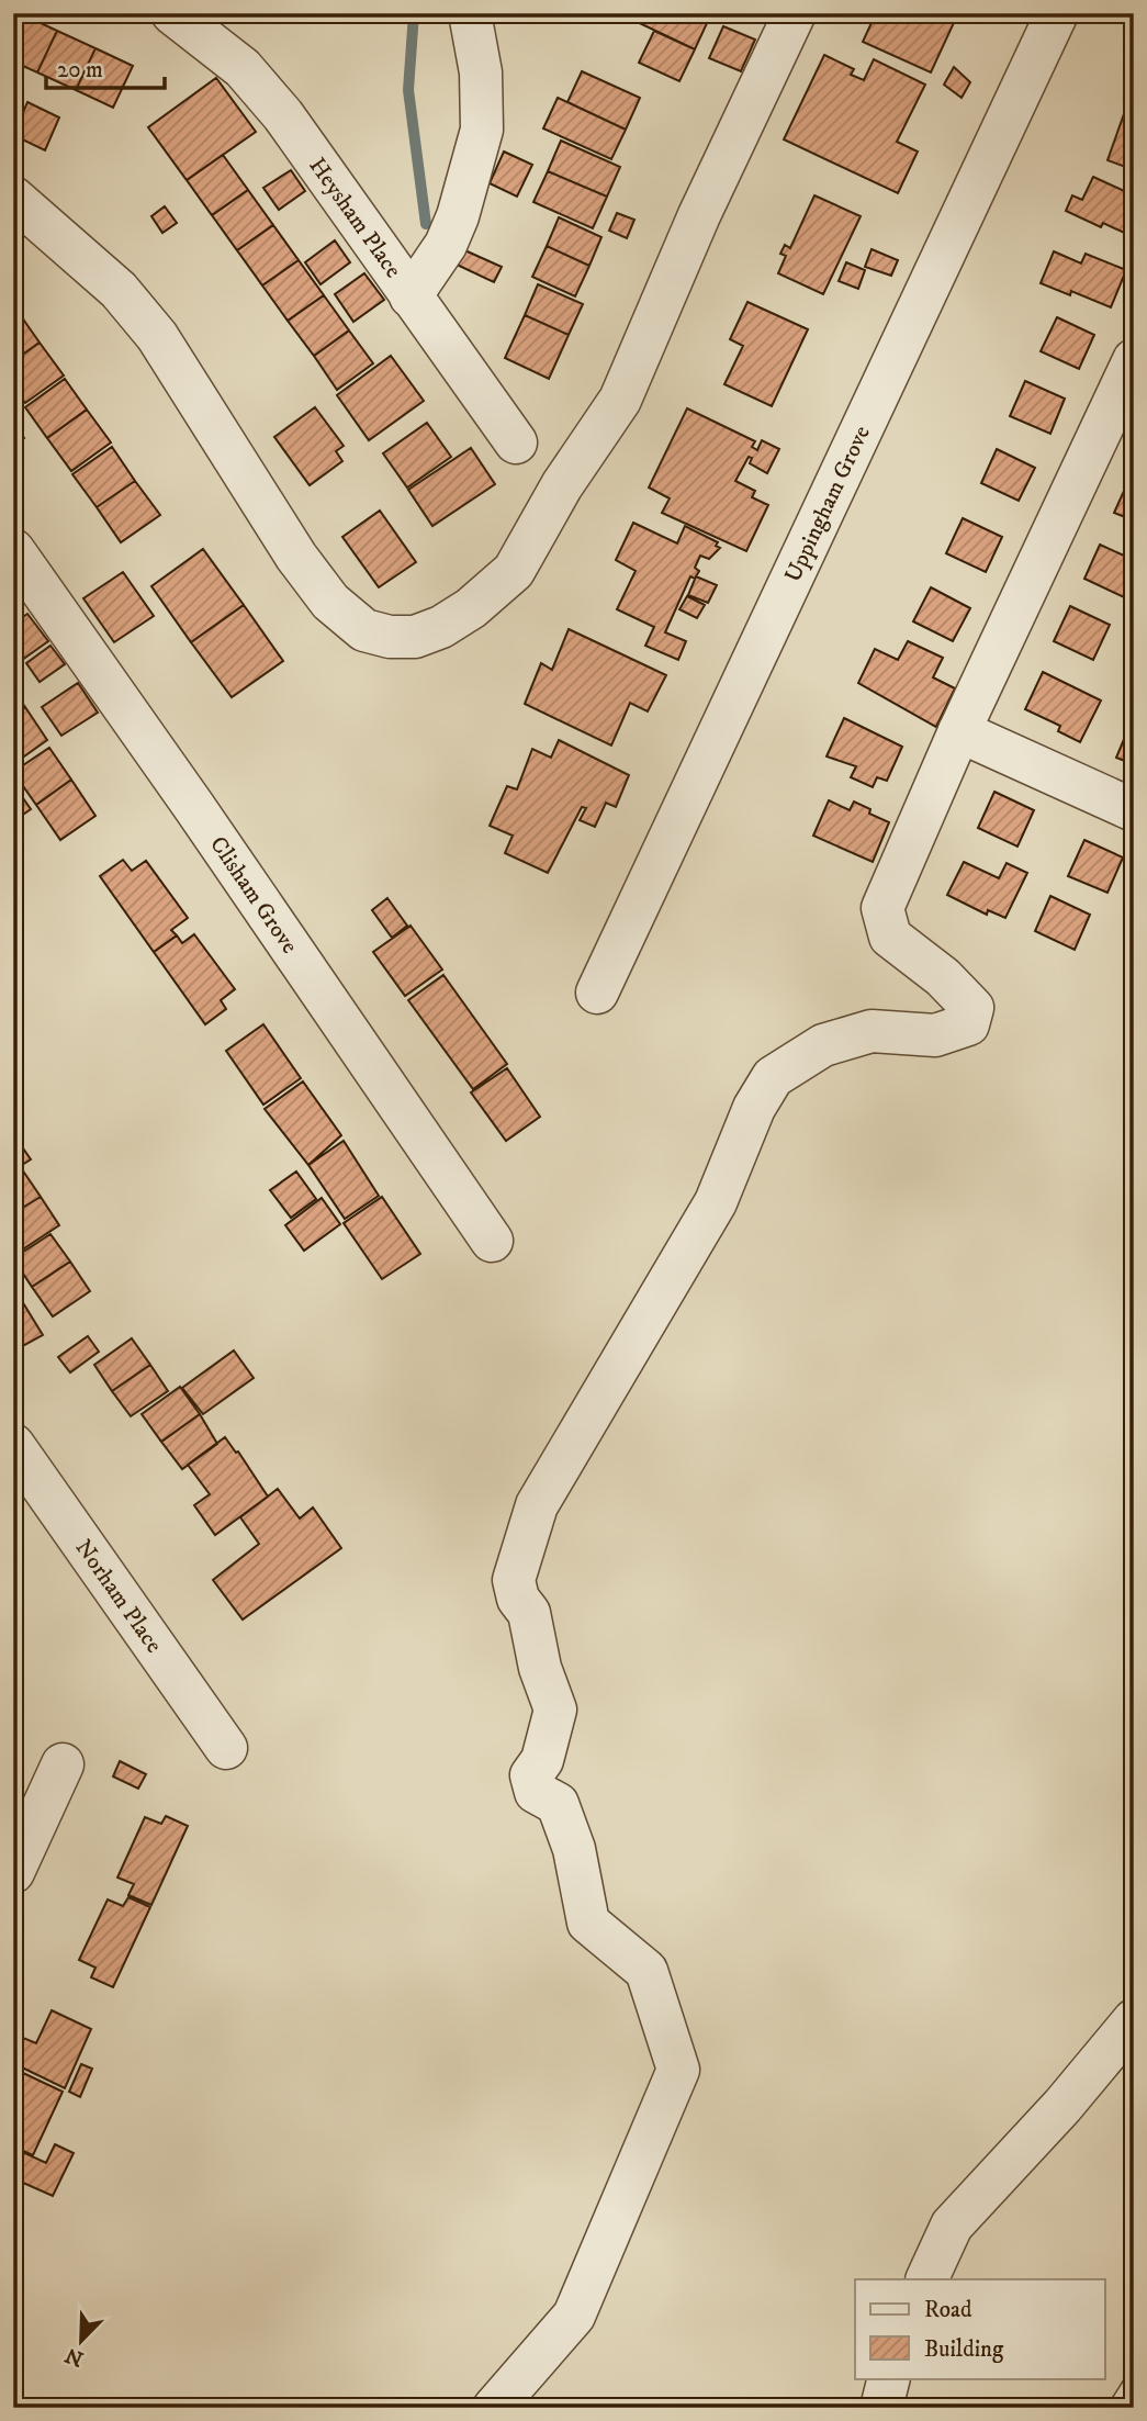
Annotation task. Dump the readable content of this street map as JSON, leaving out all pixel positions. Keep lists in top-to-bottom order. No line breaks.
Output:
{"streets":{"street":["Heysham Place","Uppingham Grove","Clisham Grove","Norham Place"]},"legend":["Road","Building"],"scale_bar":"20 m","north":"bottom left"}
